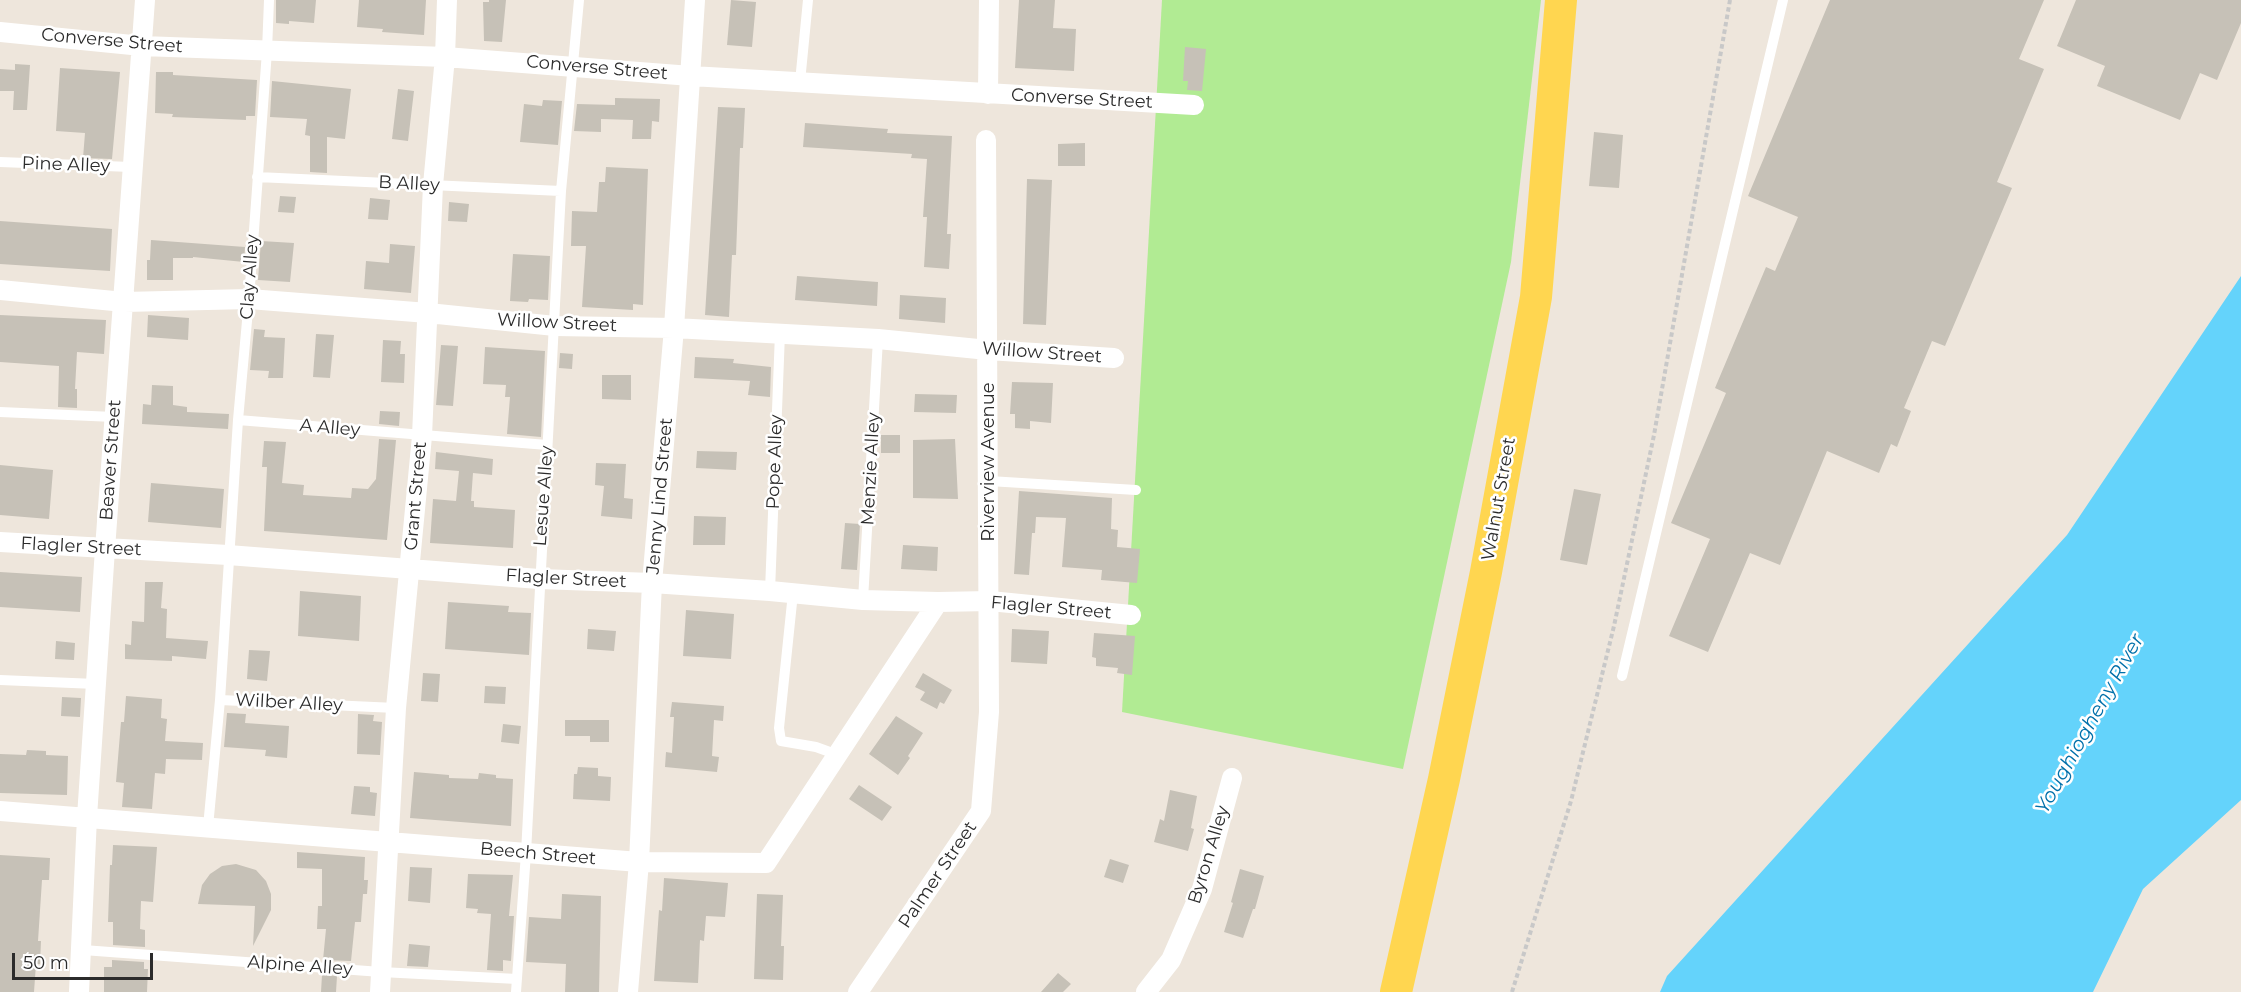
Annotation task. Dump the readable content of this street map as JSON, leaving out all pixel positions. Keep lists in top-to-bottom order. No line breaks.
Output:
{"streets":{"main road":["Walnut Street"],"street":["Converse Street","Willow Street","Beaver Street","Riverview Avenue","Grant Street","Jenny Lind Street","Flagler Street","Beech Street","Byron Alley","Palmer Street"],"lane":["Pine Alley","B Alley","Clay Alley","A Alley","Pope Alley","Menzie Alley","Lesue Alley","Wilber Alley","Alpine Alley"]},"crossings":[["Converse Street","Clay Alley"],["Converse Street","Beaver Street"],["Converse Street","Grant Street"],["Converse Street","Lesue Alley"],["Converse Street","Jenny Lind Street"],["Pine Alley","Beaver Street"],["B Alley","Clay Alley"],["B Alley","Grant Street"],["B Alley","Lesue Alley"],["Clay Alley","Willow Street"],["Clay Alley","A Alley"],["Clay Alley","Flagler Street"],["Clay Alley","Wilber Alley"],["Willow Street","Beaver Street"],["Willow Street","Pope Alley"],["Willow Street","Riverview Avenue"],["Willow Street","Menzie Alley"],["Willow Street","Grant Street"],["Willow Street","Lesue Alley"],["Willow Street","Jenny Lind Street"],["A Alley","Grant Street"],["A Alley","Lesue Alley"],["Beaver Street","Flagler Street"],["Beaver Street","Beech Street"],["Beaver Street","Alpine Alley"],["Pope Alley","Flagler Street"],["Riverview Avenue","Flagler Street"],["Riverview Avenue","Palmer Street"],["Menzie Alley","Flagler Street"],["Grant Street","Flagler Street"],["Grant Street","Wilber Alley"],["Grant Street","Beech Street"],["Grant Street","Alpine Alley"],["Lesue Alley","Flagler Street"],["Lesue Alley","Beech Street"],["Lesue Alley","Alpine Alley"],["Jenny Lind Street","Flagler Street"],["Jenny Lind Street","Beech Street"],["Flagler Street","Wilber Alley"],["Flagler Street","Beech Street"]],"water":["Youghiogheny River"],"scale_bar":"50 m"}
